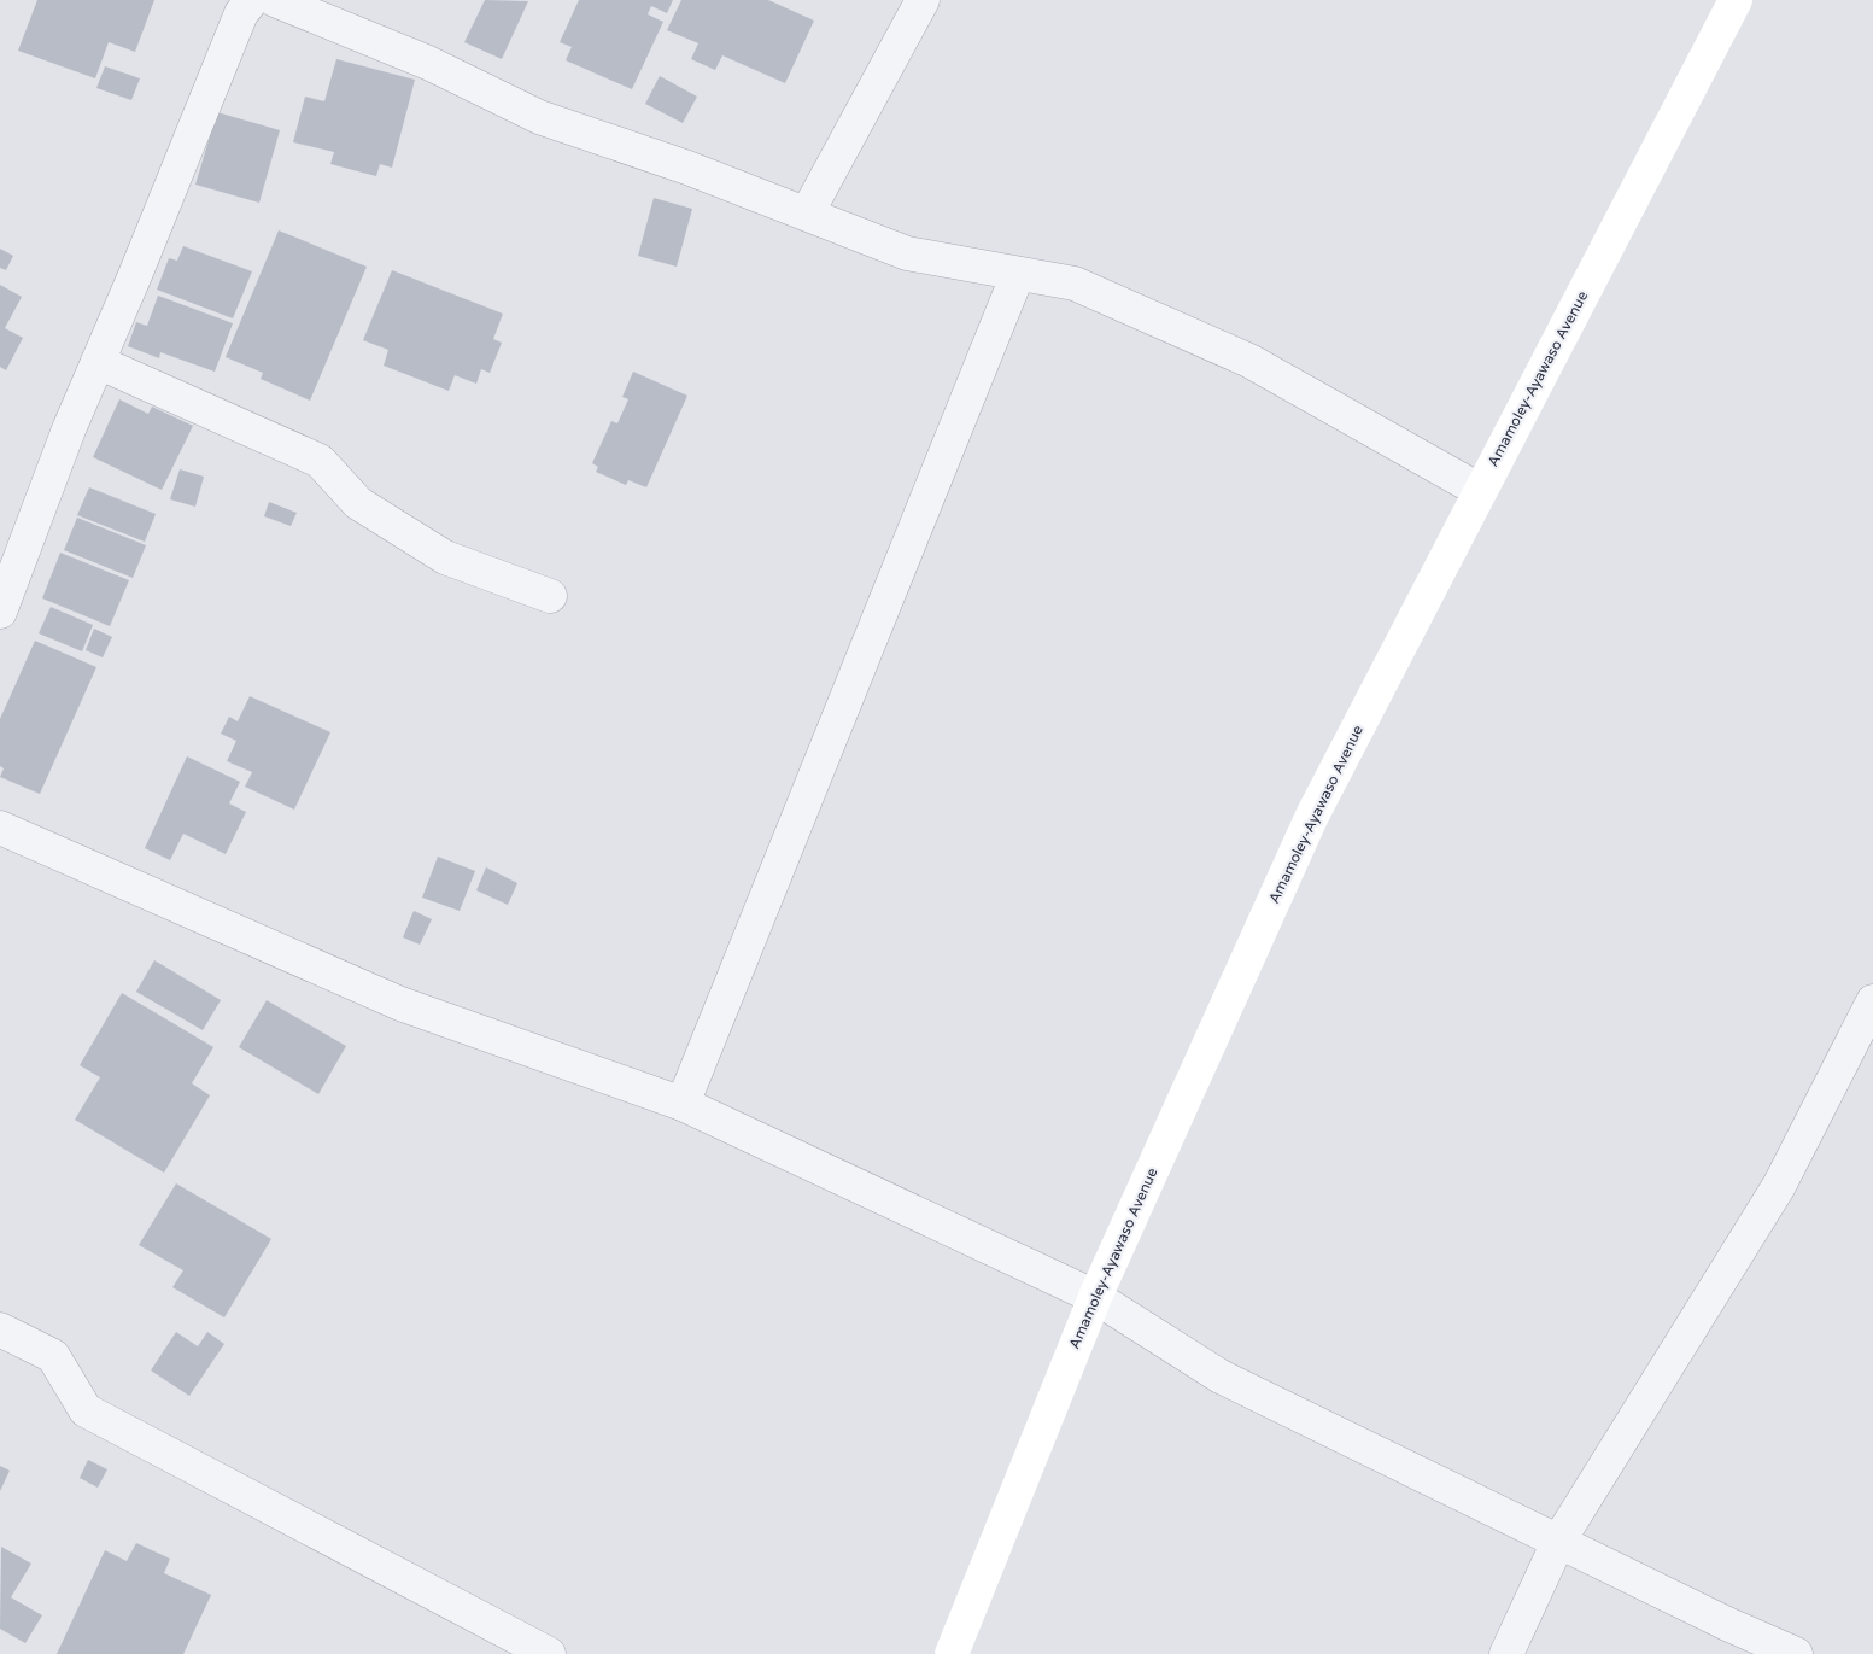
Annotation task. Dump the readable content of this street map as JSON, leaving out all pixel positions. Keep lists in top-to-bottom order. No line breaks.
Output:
{"streets":{"street":["Amamoley-Ayawaso Avenue"]}}
